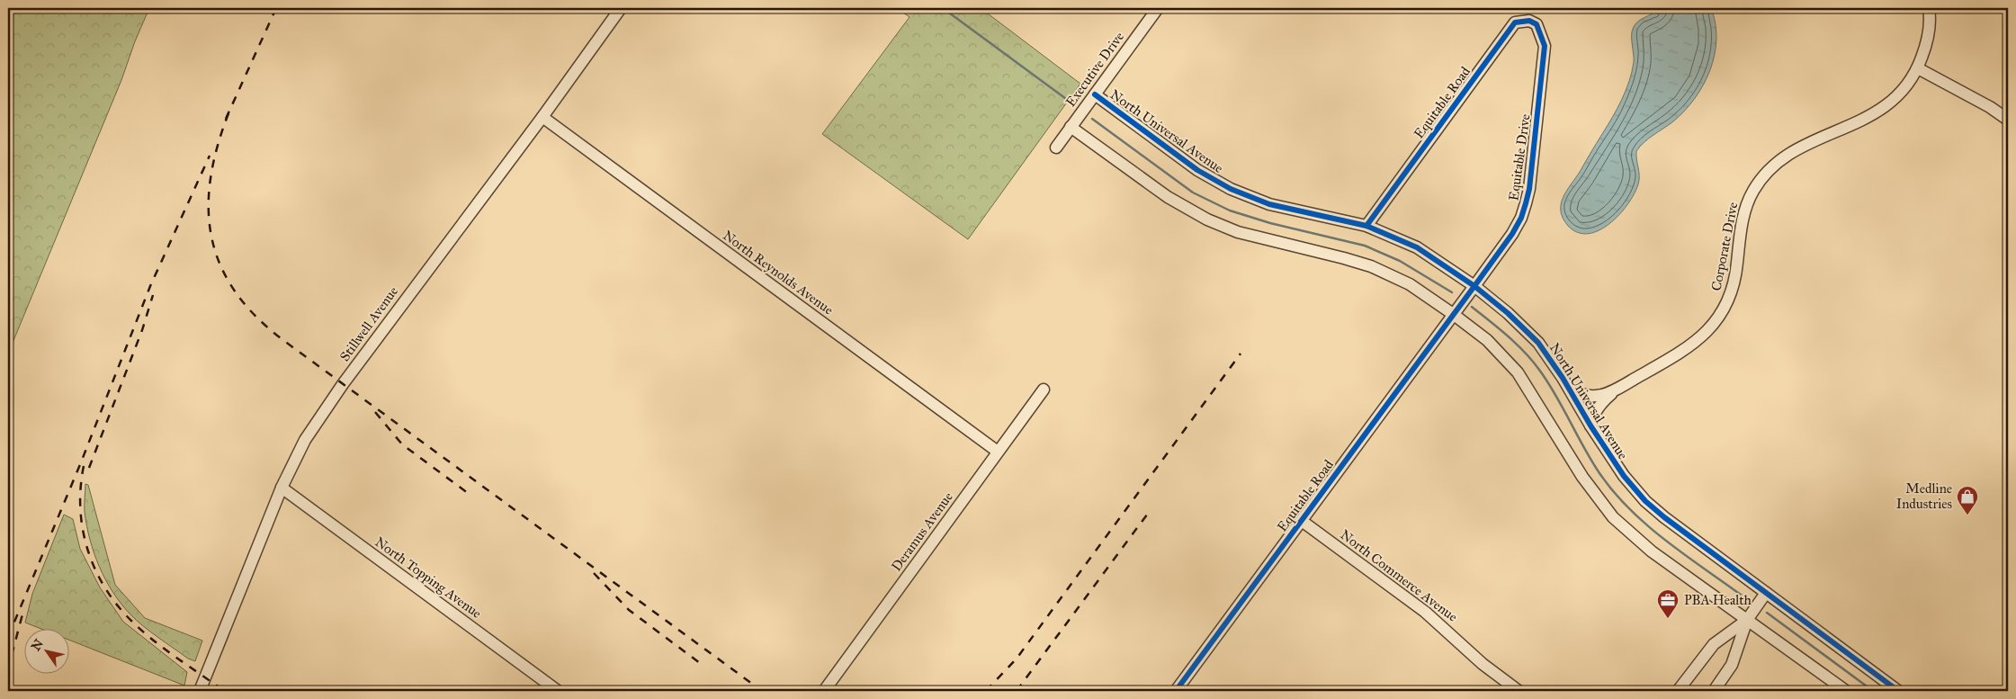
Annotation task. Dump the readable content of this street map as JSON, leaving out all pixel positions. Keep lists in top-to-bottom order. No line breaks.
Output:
{"streets":{"street":["Executive Drive","Equitable Road","North Universal Avenue","Equitable Drive","Corporate Drive","North Reynolds Avenue","Stillwell Avenue","Deramus Avenue","North Commerce Avenue","North Topping Avenue"]},"crossings":[["Executive Drive","North Universal Avenue"],["Equitable Road","North Universal Avenue"],["Equitable Road","Equitable Drive"],["Equitable Road","North Commerce Avenue"],["North Universal Avenue","Equitable Drive"],["North Universal Avenue","Corporate Drive"],["North Reynolds Avenue","Stillwell Avenue"],["North Reynolds Avenue","Deramus Avenue"],["Stillwell Avenue","North Topping Avenue"]],"places":{"shop":["Medline Industries"],"office":["PBA Health"]},"north":"top left"}
